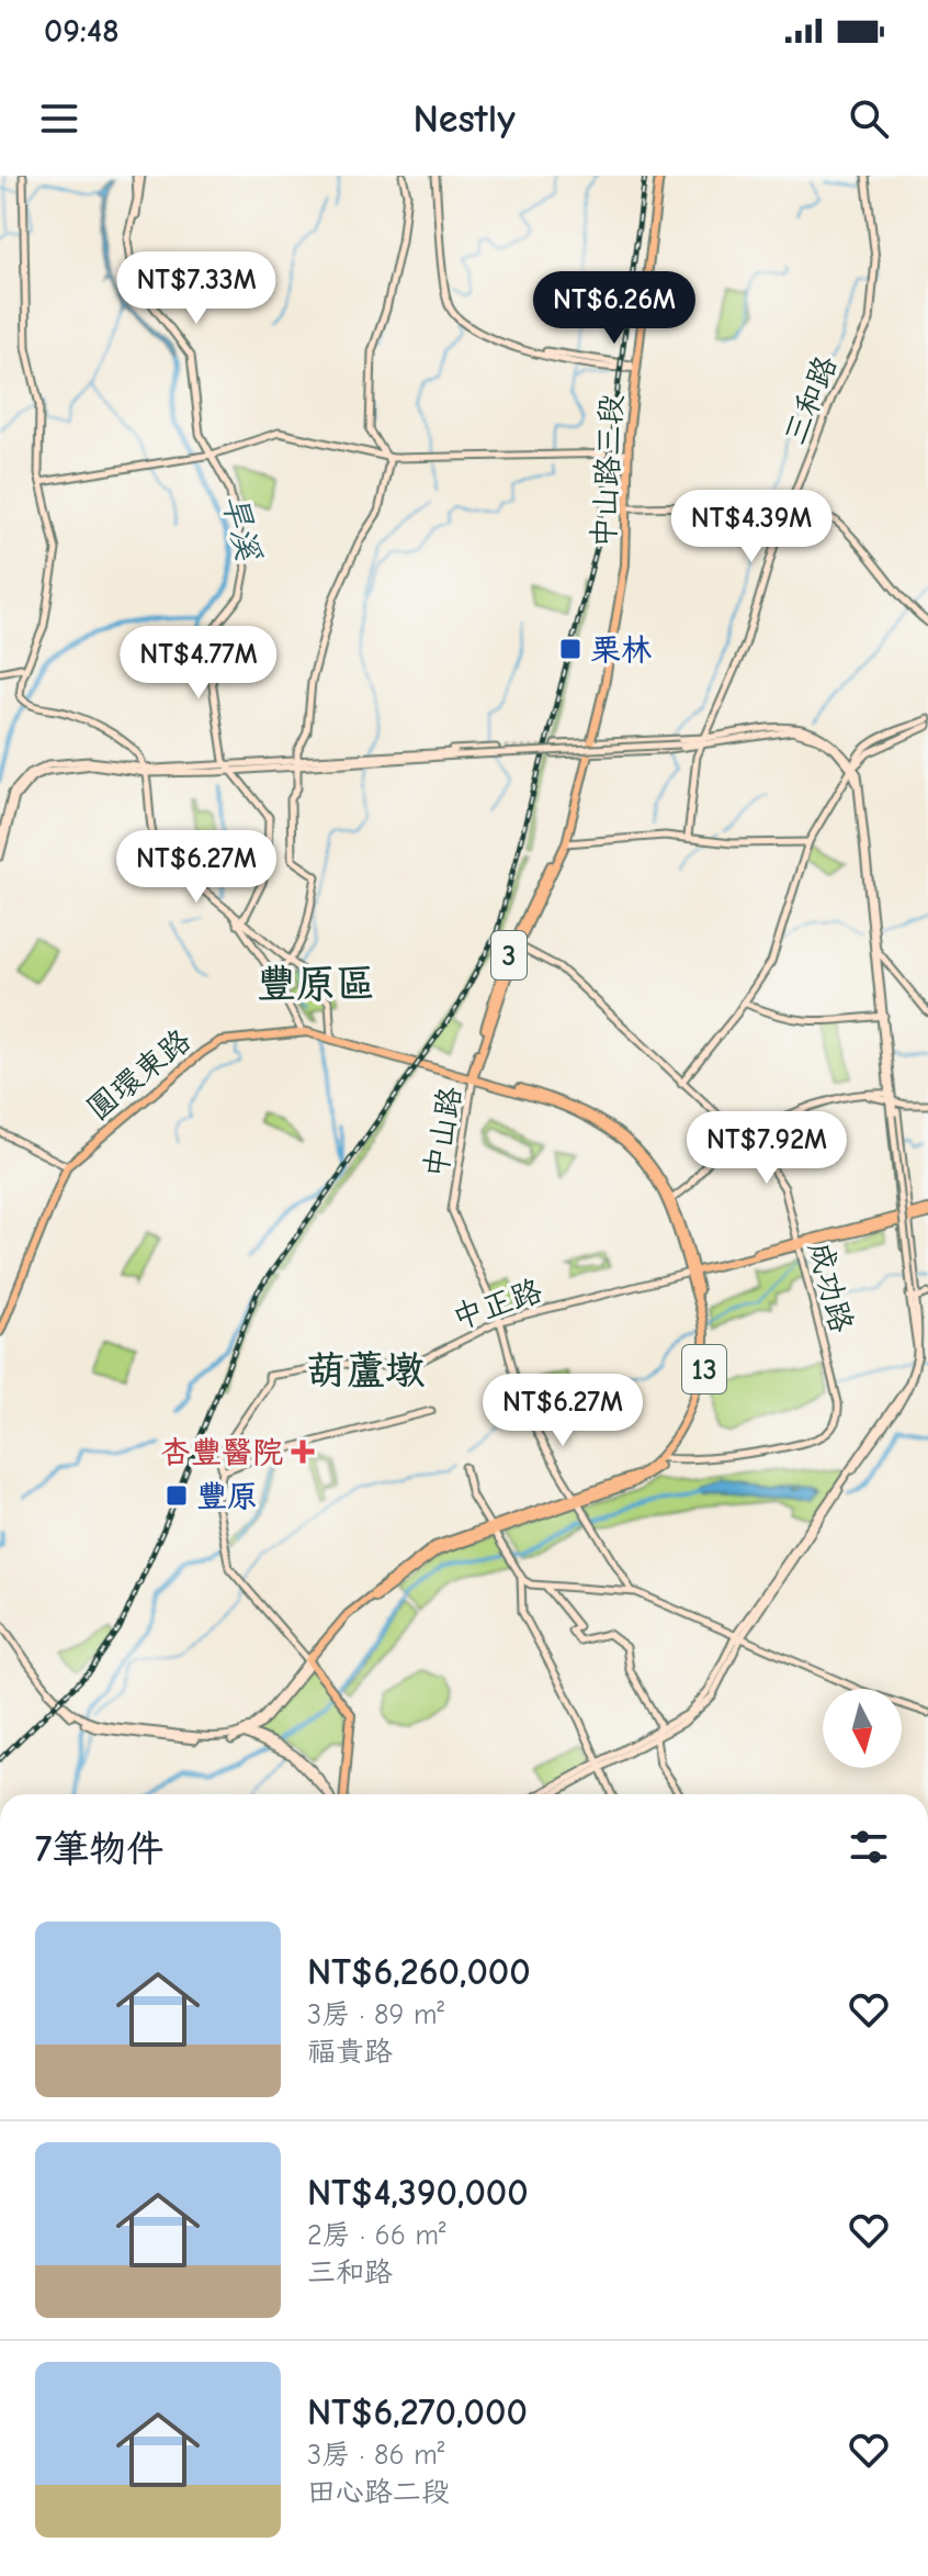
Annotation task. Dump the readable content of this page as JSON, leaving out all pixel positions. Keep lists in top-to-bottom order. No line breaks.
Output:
{"streets":{"main road":["中山路三段","3","圓環東路","中山路","中正路","13"],"street":["三和路","成功路"]},"crossings":[["中山路三段","中山路"],["圓環東路","中山路"],["圓環東路","13"],["中山路","成功路"],["中山路","中正路"],["中山路","13"],["成功路","中正路"],["成功路","13"],["中正路","13"]],"districts":["豐原區","葫蘆墩"],"water":["旱溪"],"places":{"transit":["栗林","豐原"],"health":["杏豐醫院"]},"north":"bottom","page":{"status":"09:48","header":"Nestly","price":["NT$7.33M","NT$6.26M","NT$4.39M","NT$4.77M","NT$6.27M","NT$7.92M","NT$6.27M"],"heading":"7筆物件","list":[{"name":"NT$6,260,000","note":"3房 · 89 m² · 福貴路"},{"name":"NT$4,390,000","note":"2房 · 66 m² · 三和路"},{"name":"NT$6,270,000","note":"3房 · 86 m² · 田心路二段"}]}}
